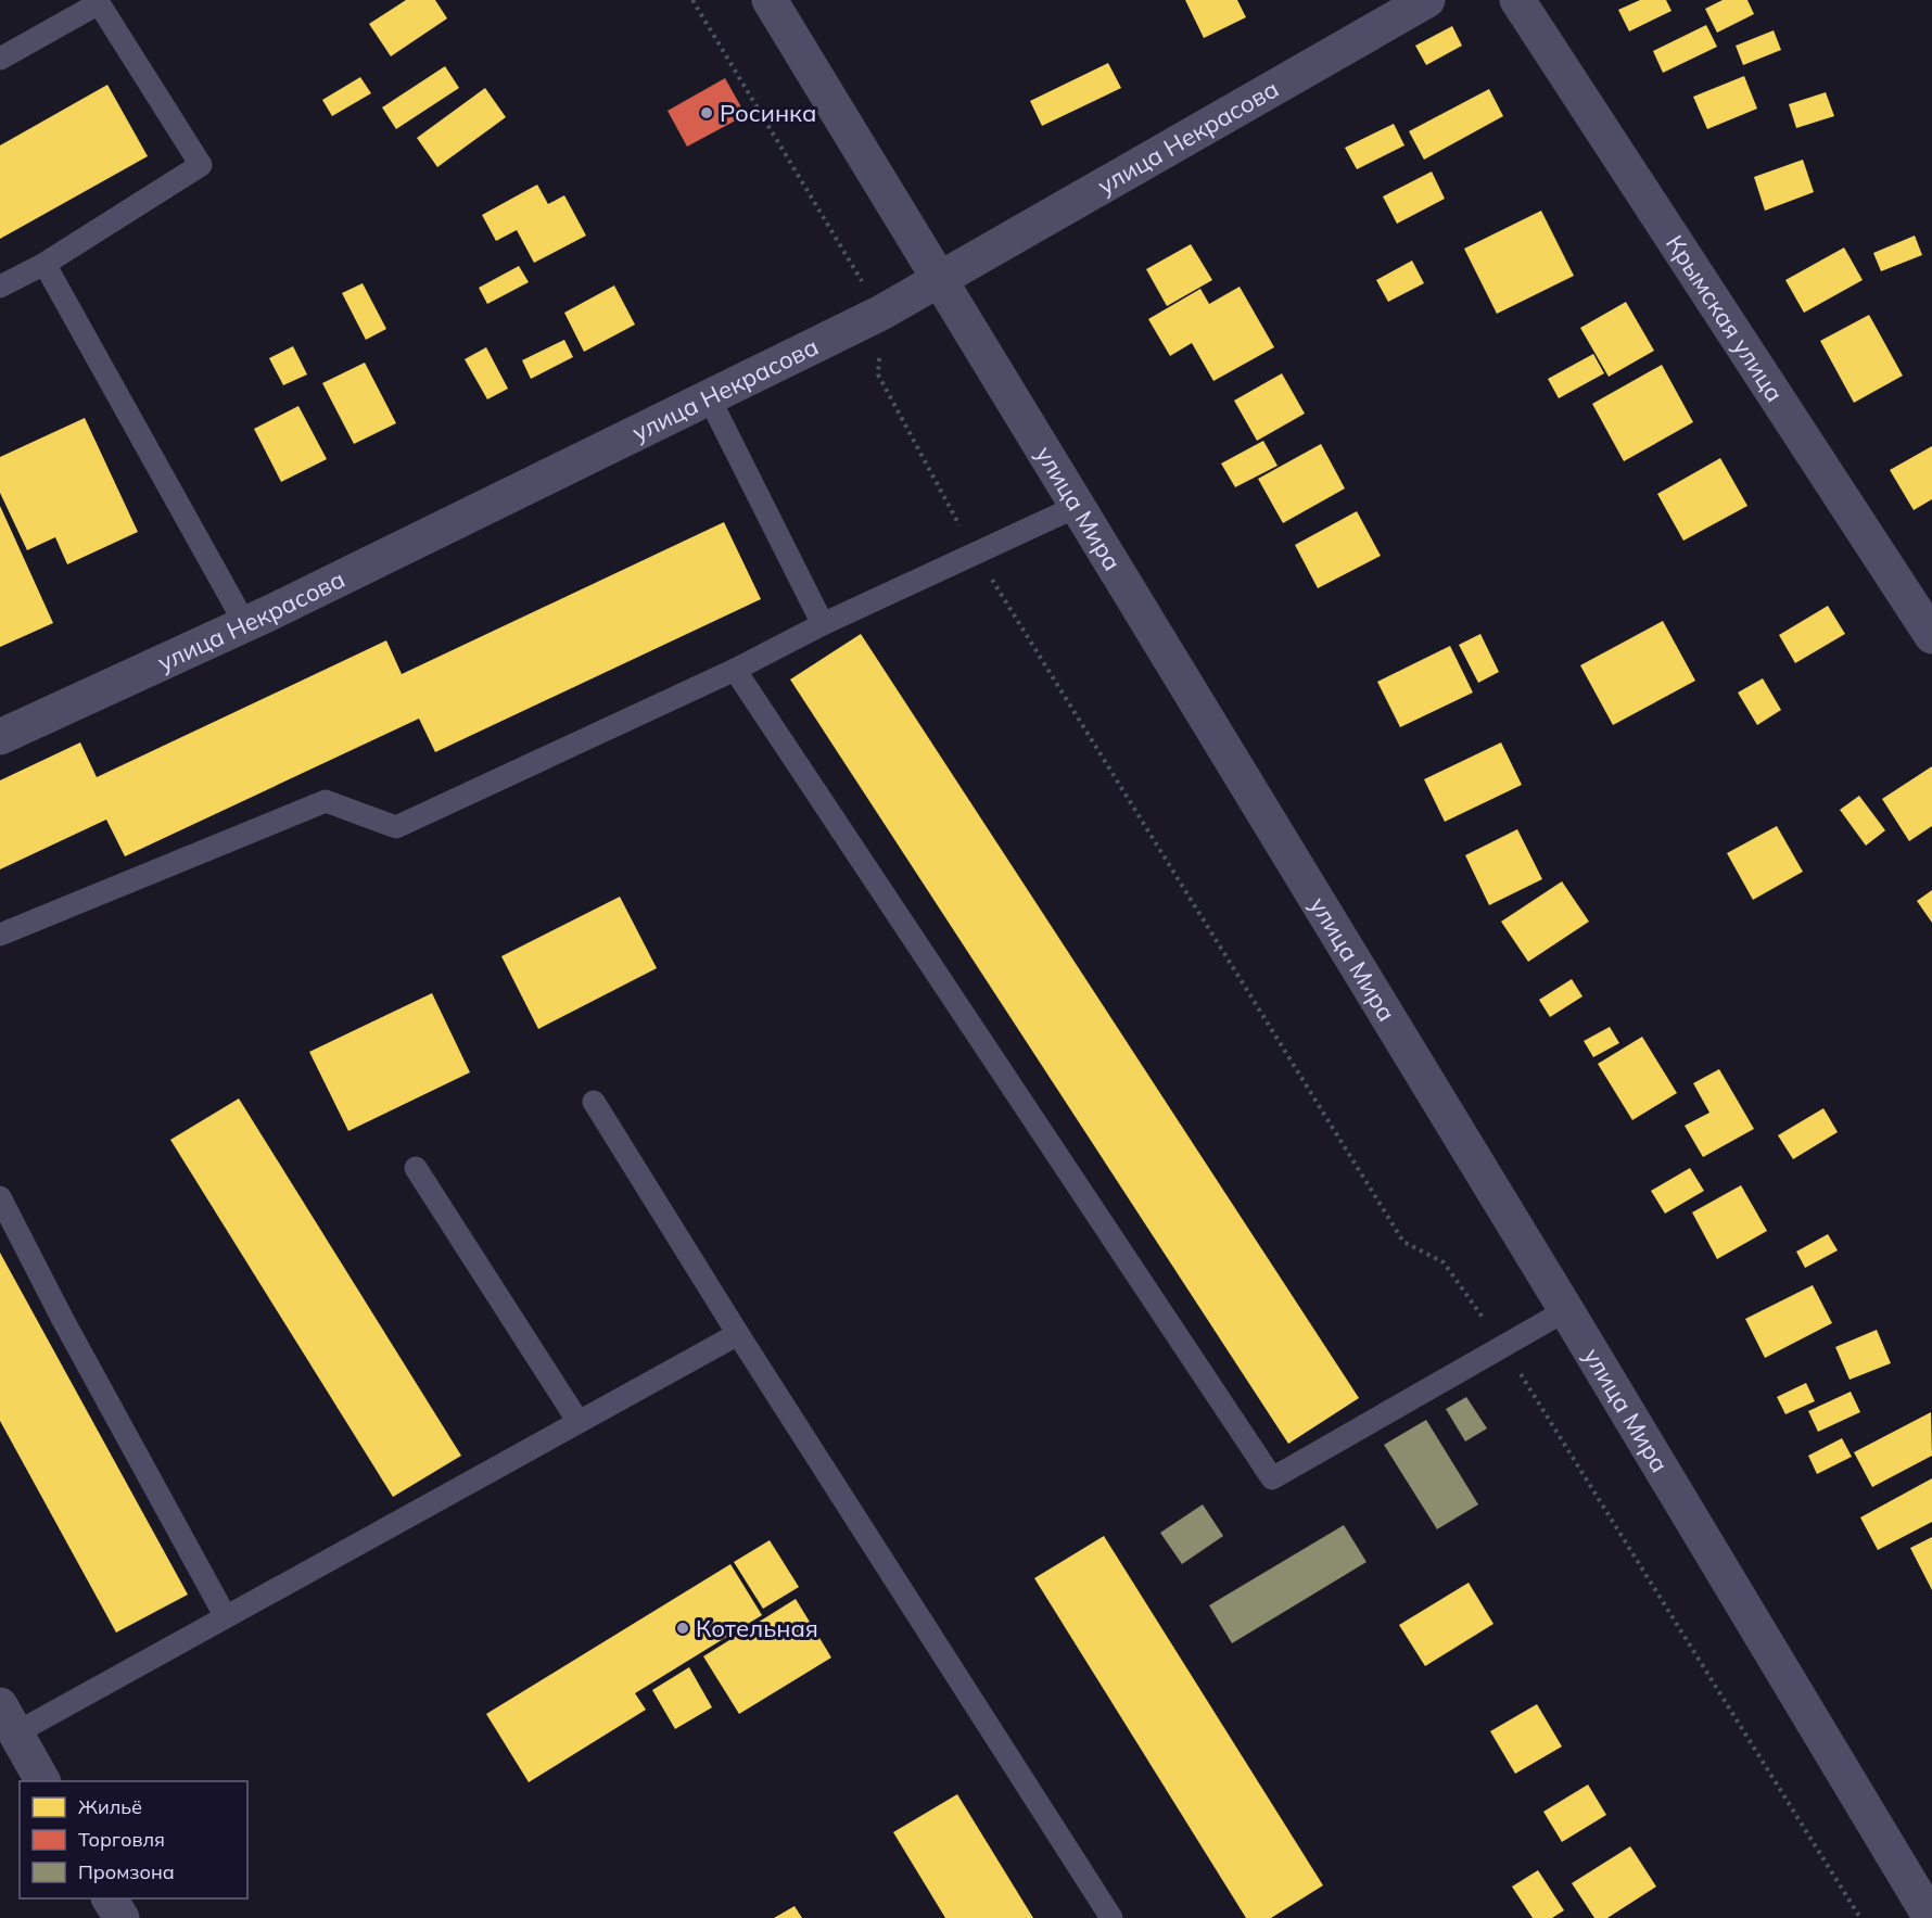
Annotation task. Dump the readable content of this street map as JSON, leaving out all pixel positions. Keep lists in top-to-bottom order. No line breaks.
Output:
{"streets":{"street":["улица Некрасова","Крымская улица","улица Мира"]},"crossings":[["улица Некрасова","улица Мира"]],"places":["Росинка","Котельная"],"legend":["Жильё","Торговля","Промзона"]}
